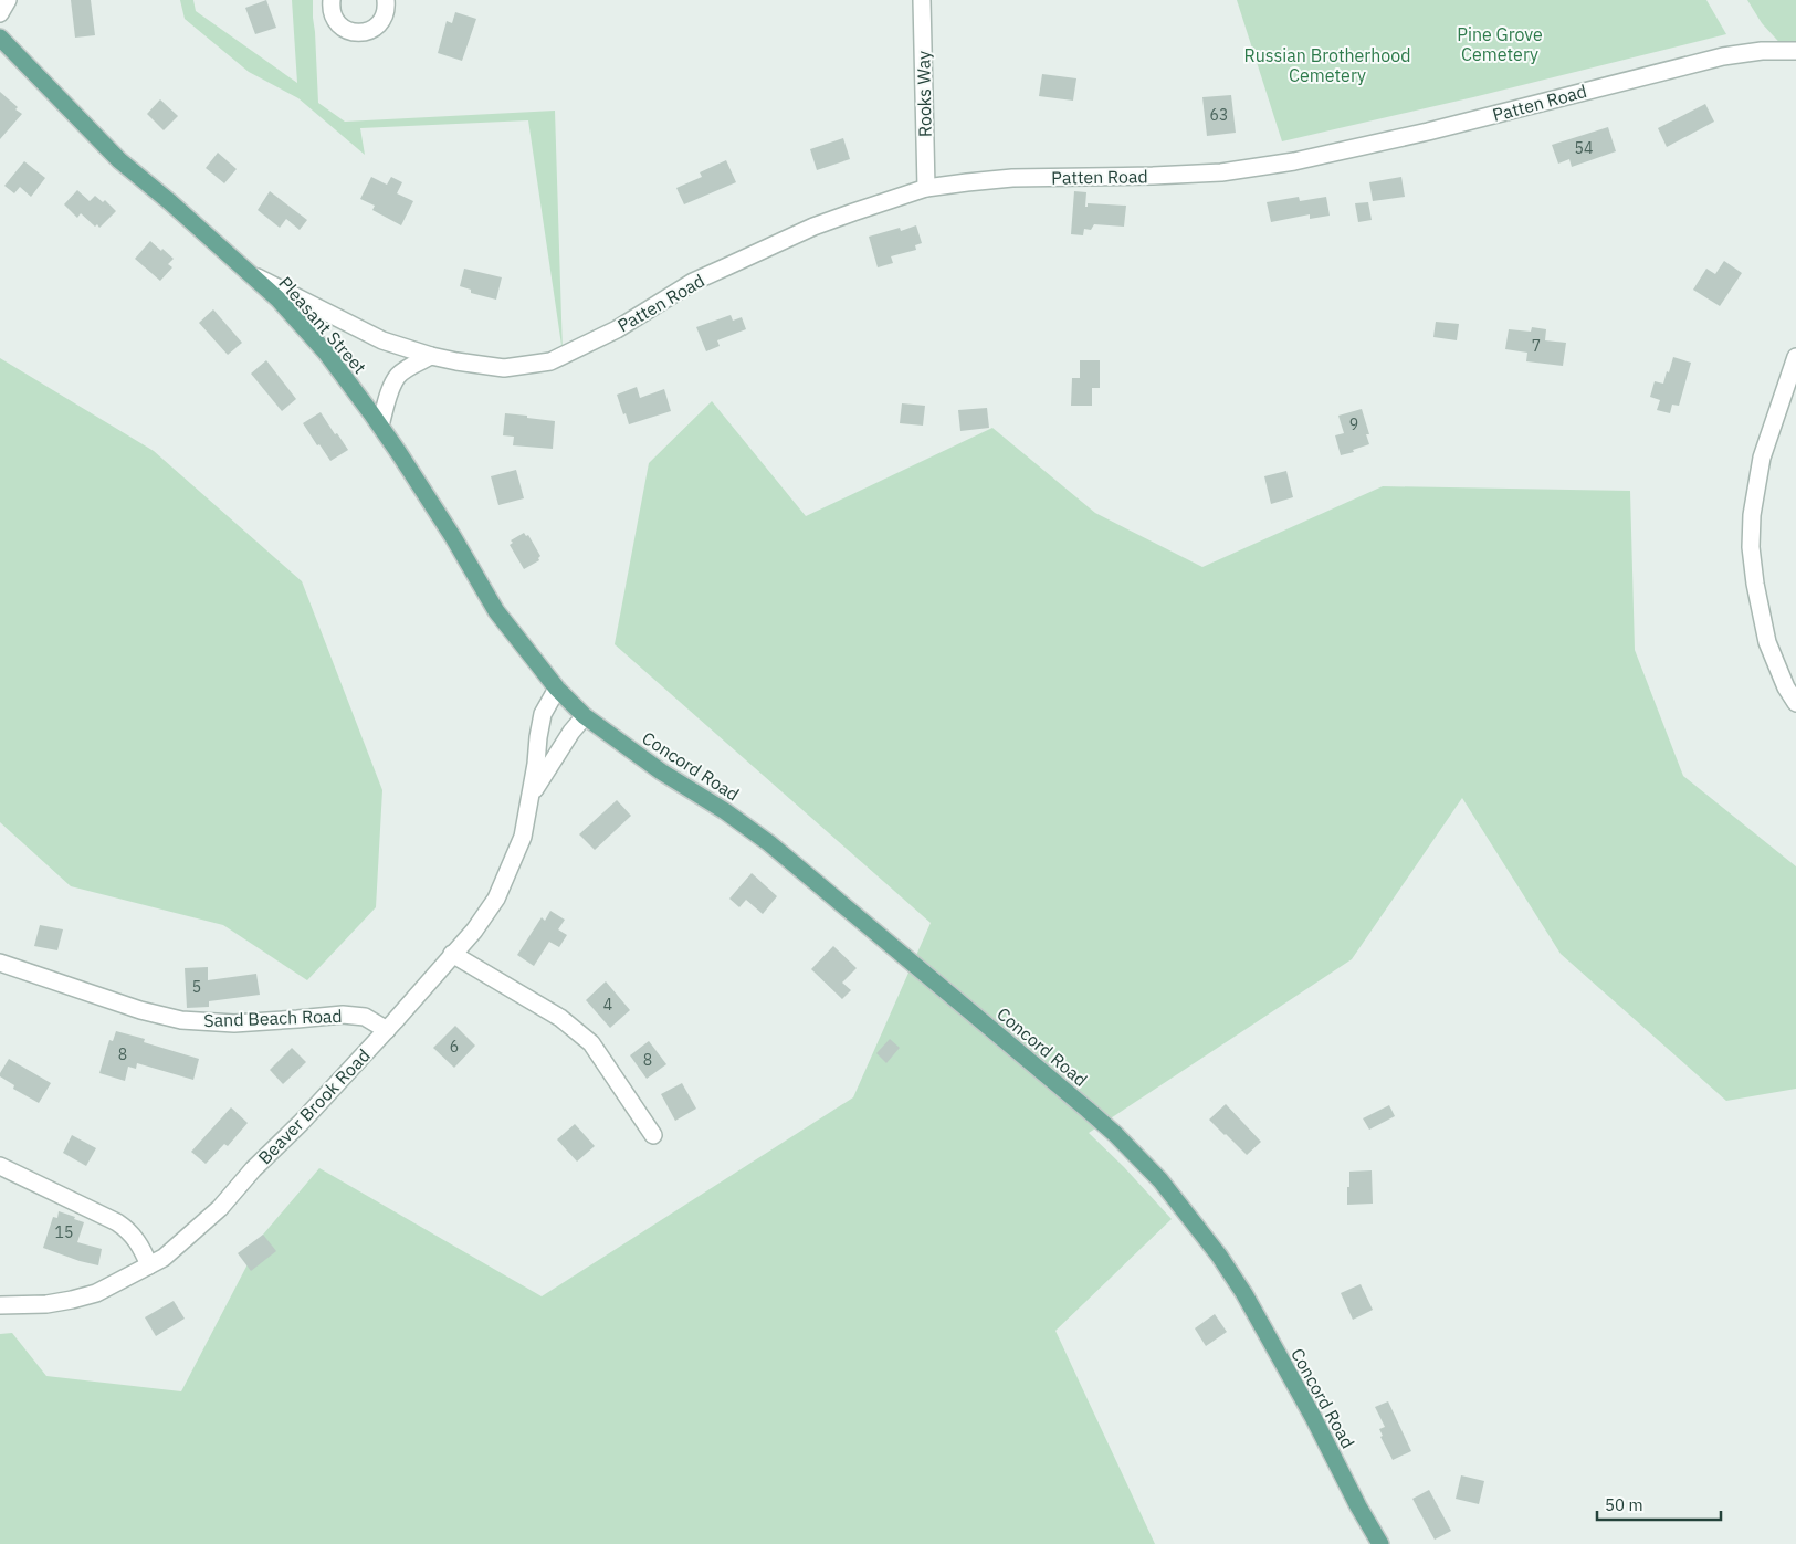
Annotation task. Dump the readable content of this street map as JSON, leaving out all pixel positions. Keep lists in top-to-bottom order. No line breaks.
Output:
{"streets":{"main road":["Pleasant Street","Concord Road"],"street":["Rooks Way","Patten Road","Sand Beach Road","Beaver Brook Road"]},"crossings":[["Rooks Way","Patten Road"],["Patten Road","Pleasant Street"],["Pleasant Street","Concord Road"],["Pleasant Street","Beaver Brook Road"],["Concord Road","Beaver Brook Road"],["Sand Beach Road","Beaver Brook Road"]],"parks":["Pine Grove Cemetery","Russian Brotherhood Cemetery"],"house_numbers":["63","54","7","9","5","4","6","8","8","15"],"scale_bar":"50 m"}
